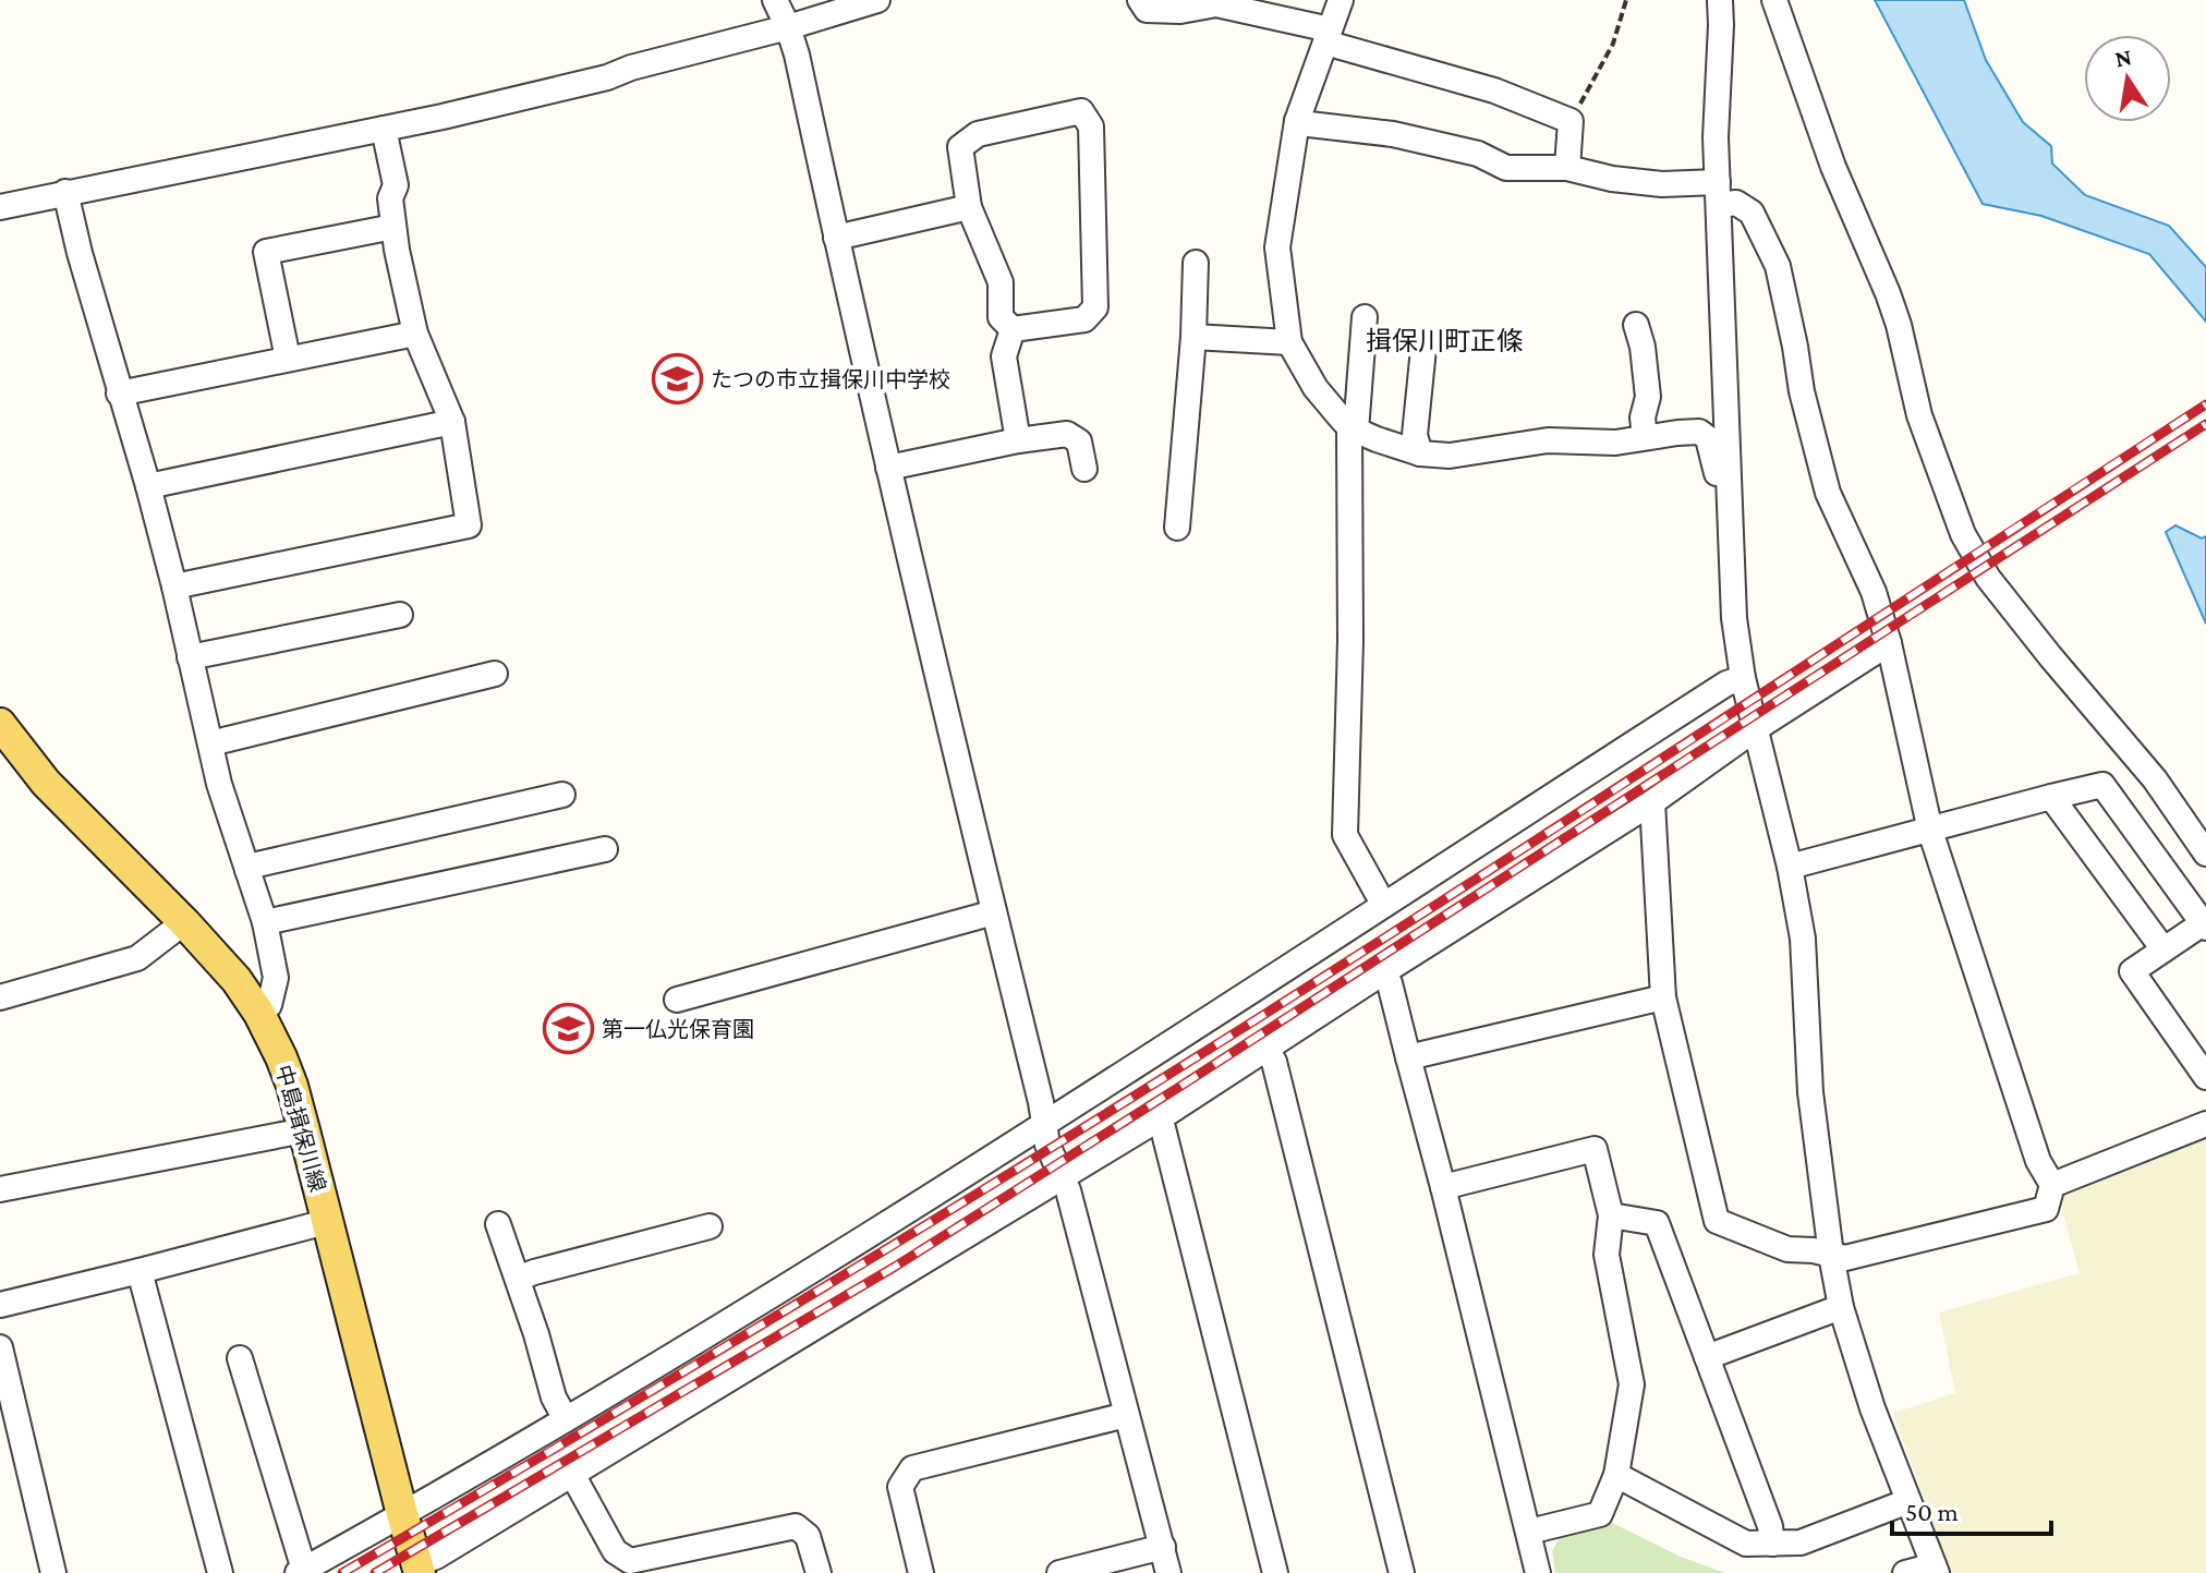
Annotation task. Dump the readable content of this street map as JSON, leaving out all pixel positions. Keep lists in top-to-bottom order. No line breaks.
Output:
{"streets":{"main road":["中島揖保川線"]},"districts":["揖保川町正條"],"places":{"school or university":["たつの市立揖保川中学校","第一仏光保育園"]},"scale_bar":"50 m","north":"top"}
